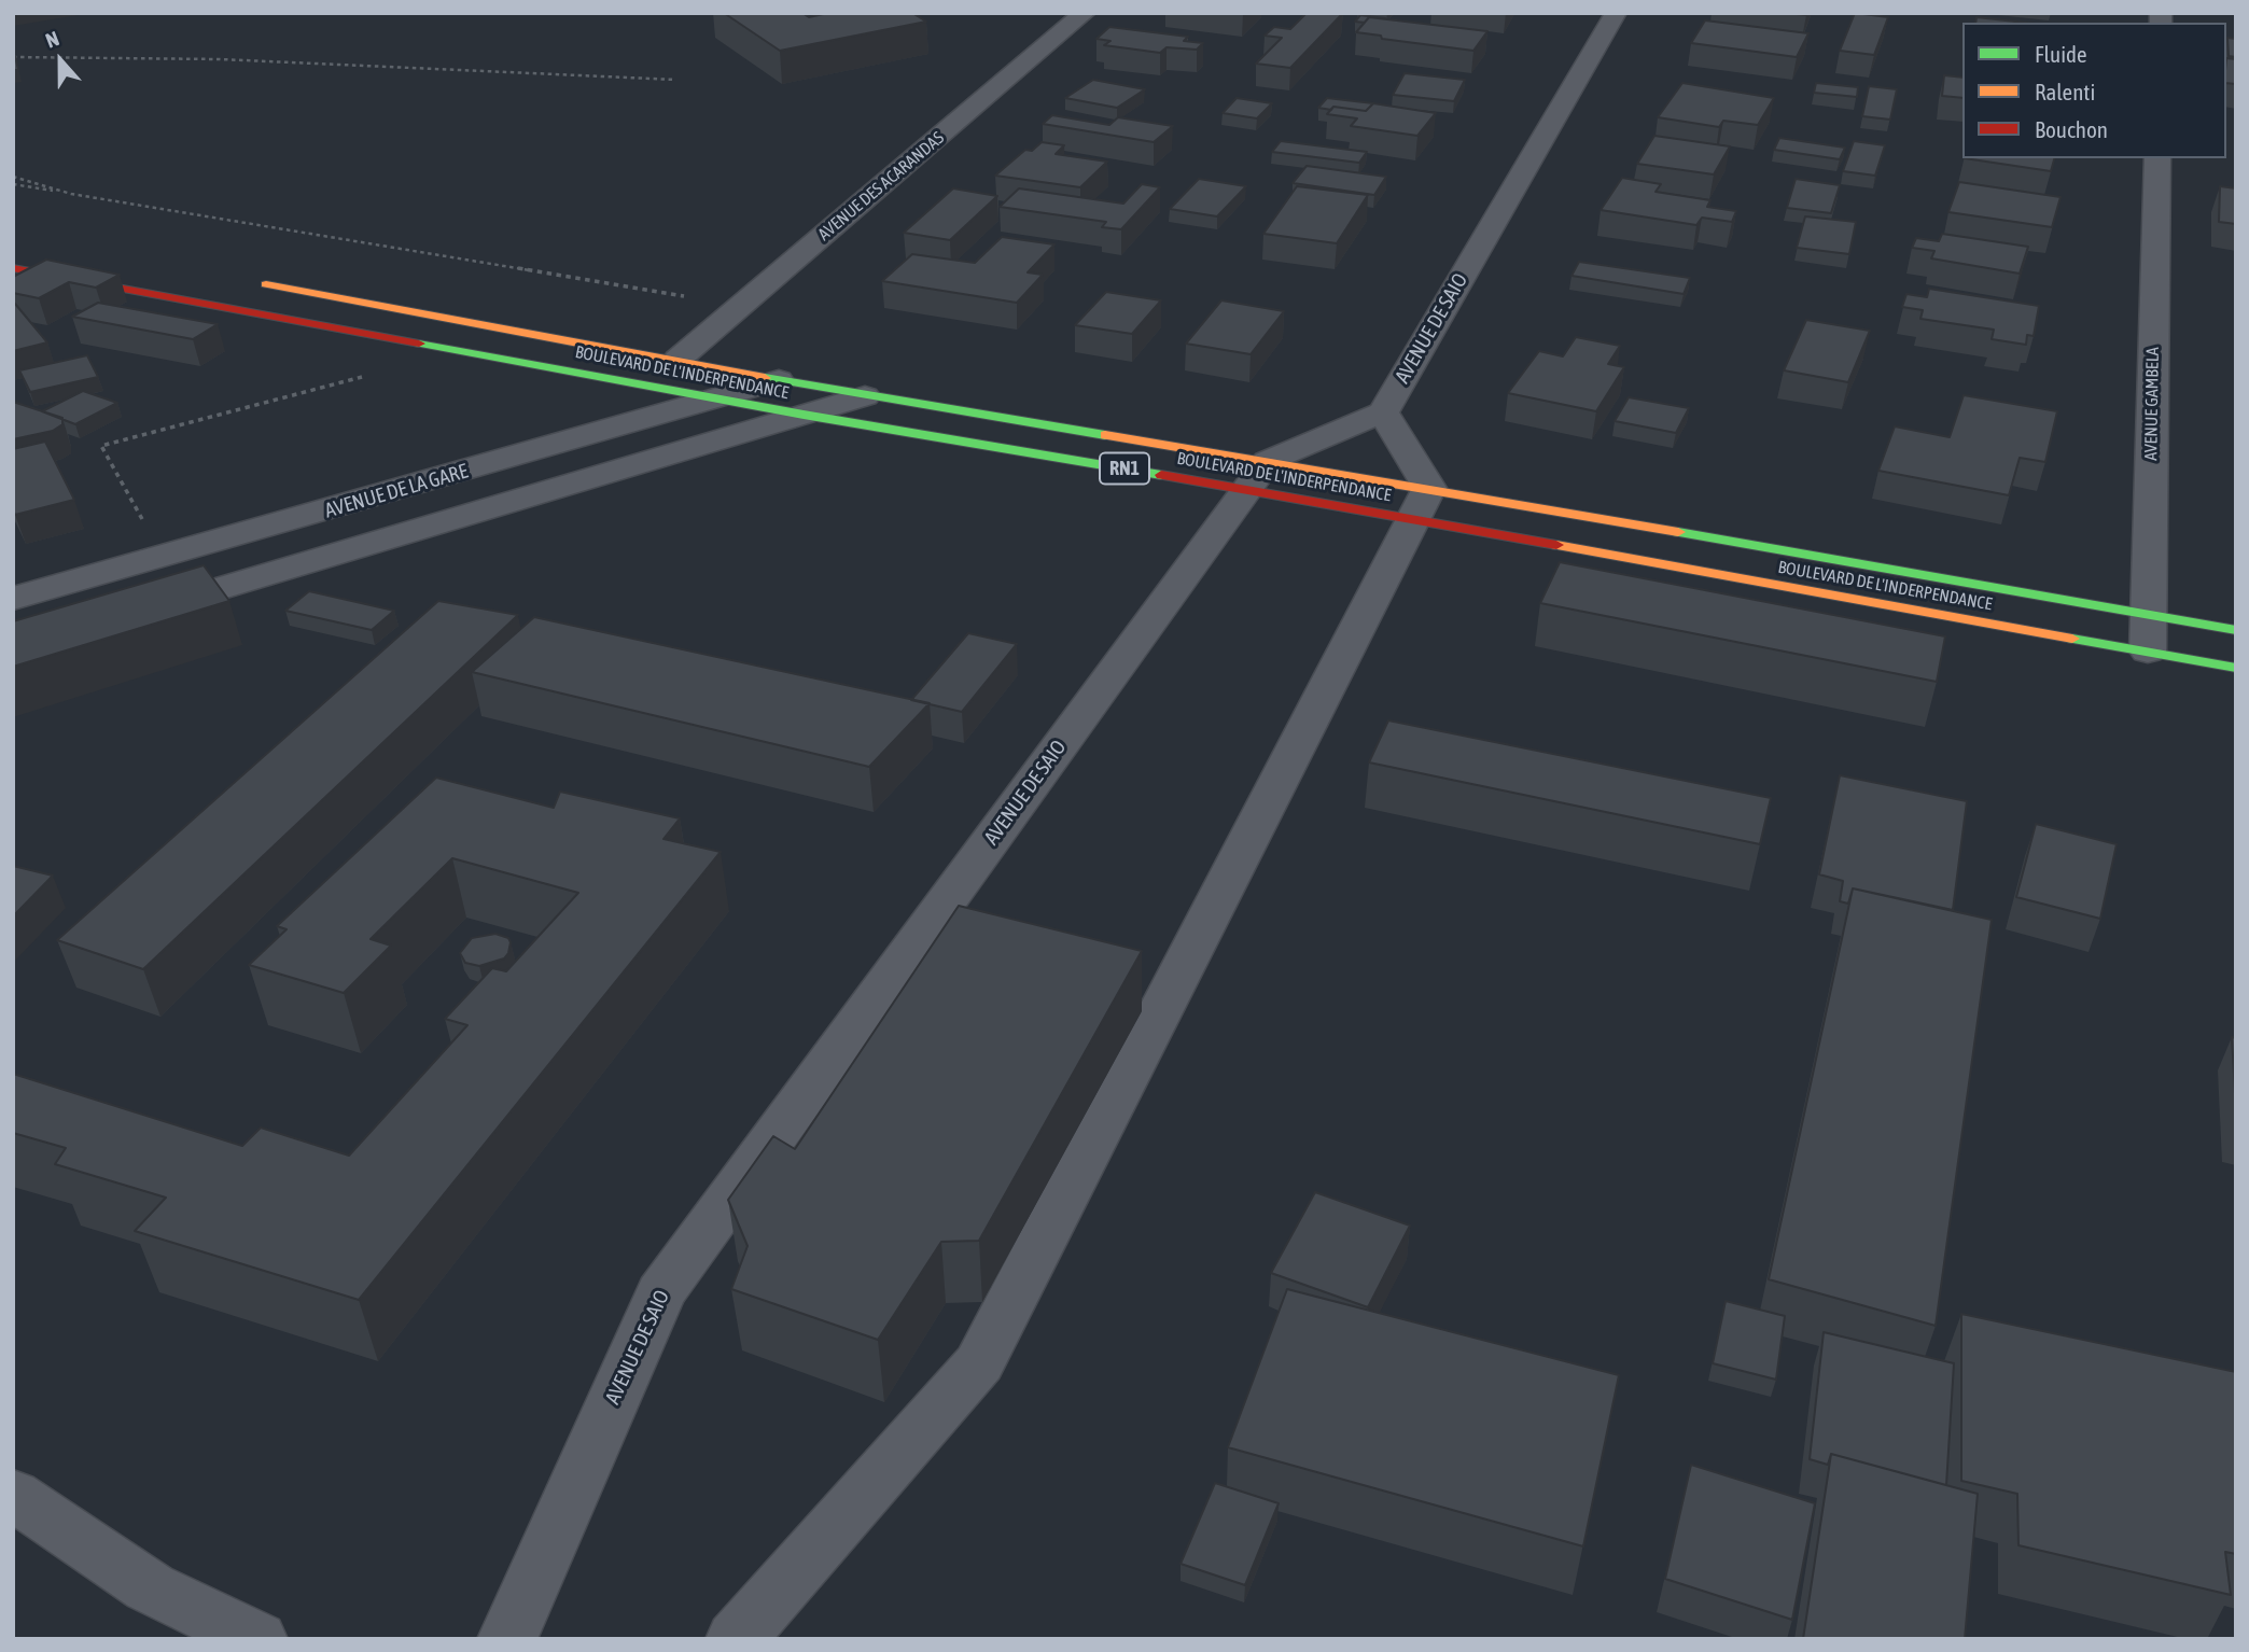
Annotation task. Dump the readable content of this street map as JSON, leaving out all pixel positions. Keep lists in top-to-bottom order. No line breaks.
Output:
{"streets":{"highway":["BOULEVARD DE L'INDERPENDANCE","RN1"],"street":["AVENUE DES ACARANDAS","AVENUE DE SAIO","AVENUE GAMBELA","AVENUE DE LA GARE"]},"crossings":[["AVENUE DES ACARANDAS","BOULEVARD DE L'INDERPENDANCE"],["AVENUE DE SAIO","BOULEVARD DE L'INDERPENDANCE"],["BOULEVARD DE L'INDERPENDANCE","AVENUE GAMBELA"],["BOULEVARD DE L'INDERPENDANCE","AVENUE DE LA GARE"]],"legend":["Fluide","Ralenti","Bouchon"],"north":"top"}
